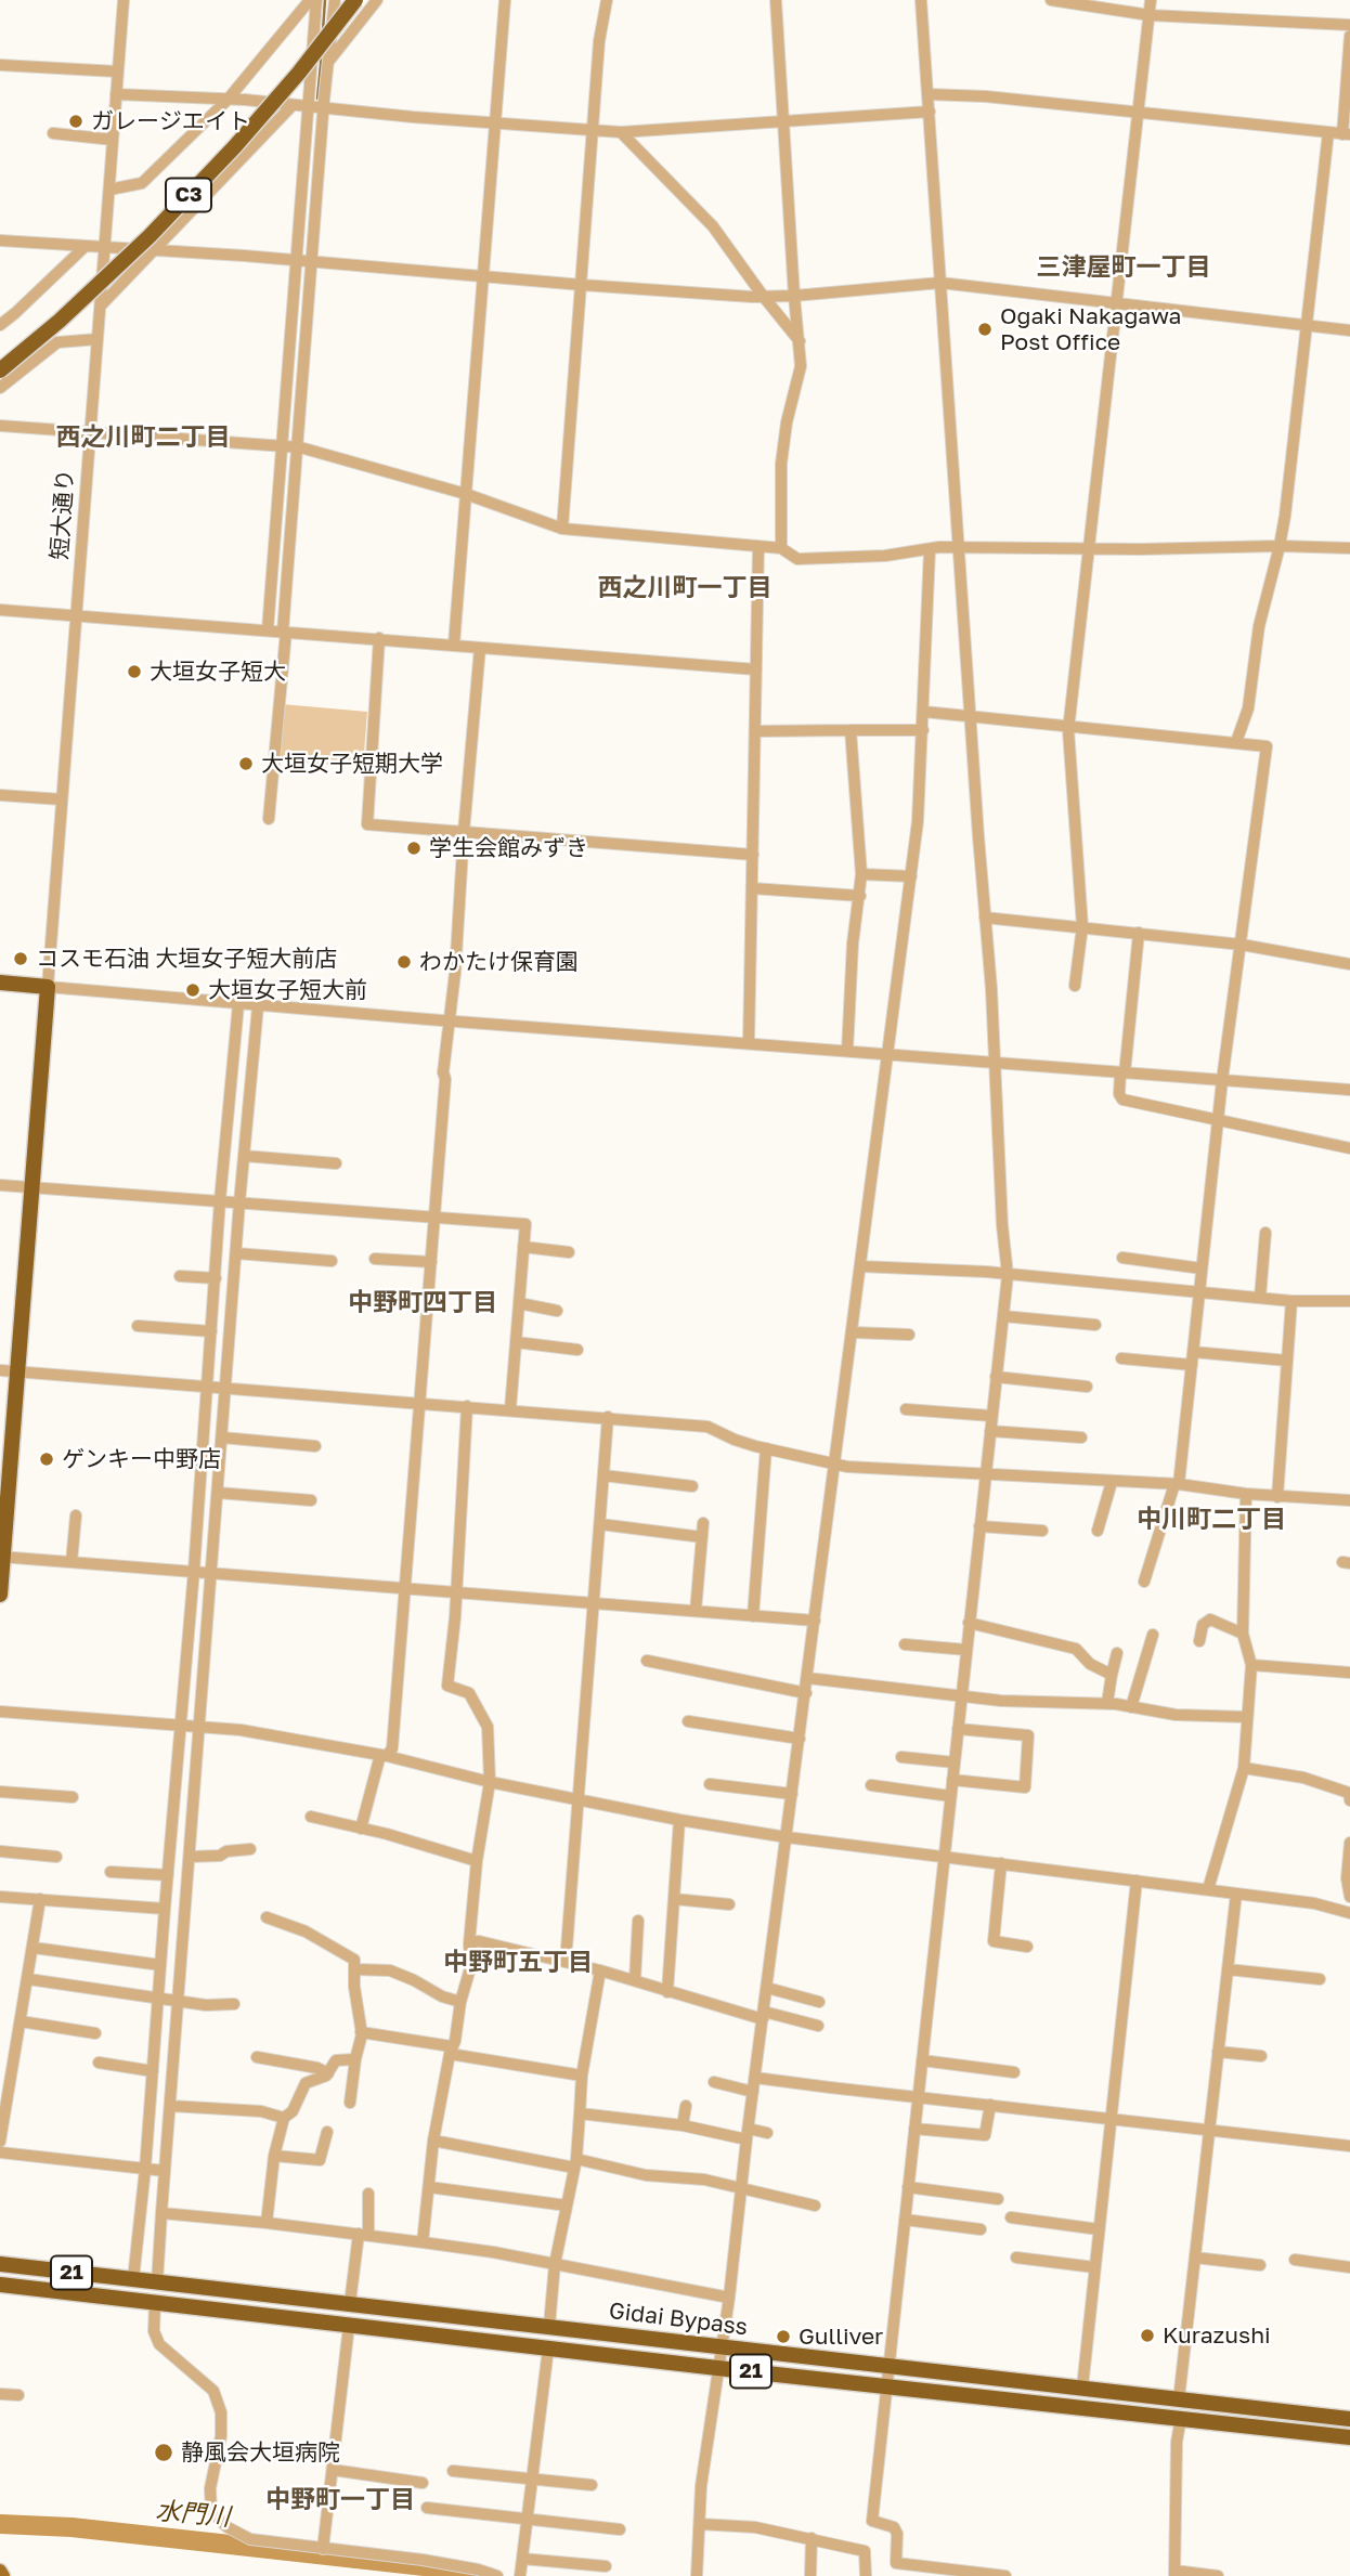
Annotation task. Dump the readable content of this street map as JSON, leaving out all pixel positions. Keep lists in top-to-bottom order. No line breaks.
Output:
{"streets":{"highway":["C3","21","Gidai Bypass"],"street":["短大通り"]},"districts":["三津屋町一丁目","西之川町二丁目","西之川町一丁目","中野町四丁目","中川町二丁目","中野町五丁目","中野町一丁目"],"water":["水門川"],"places":["ガレージエイト","Ogaki Nakagawa Post Office","大垣女子短大","大垣女子短期大学","学生会館みずき","コスモ石油 大垣女子短大前店","わかたけ保育園","大垣女子短大前","ゲンキー中野店","Kurazushi","Gulliver","静風会大垣病院"]}
